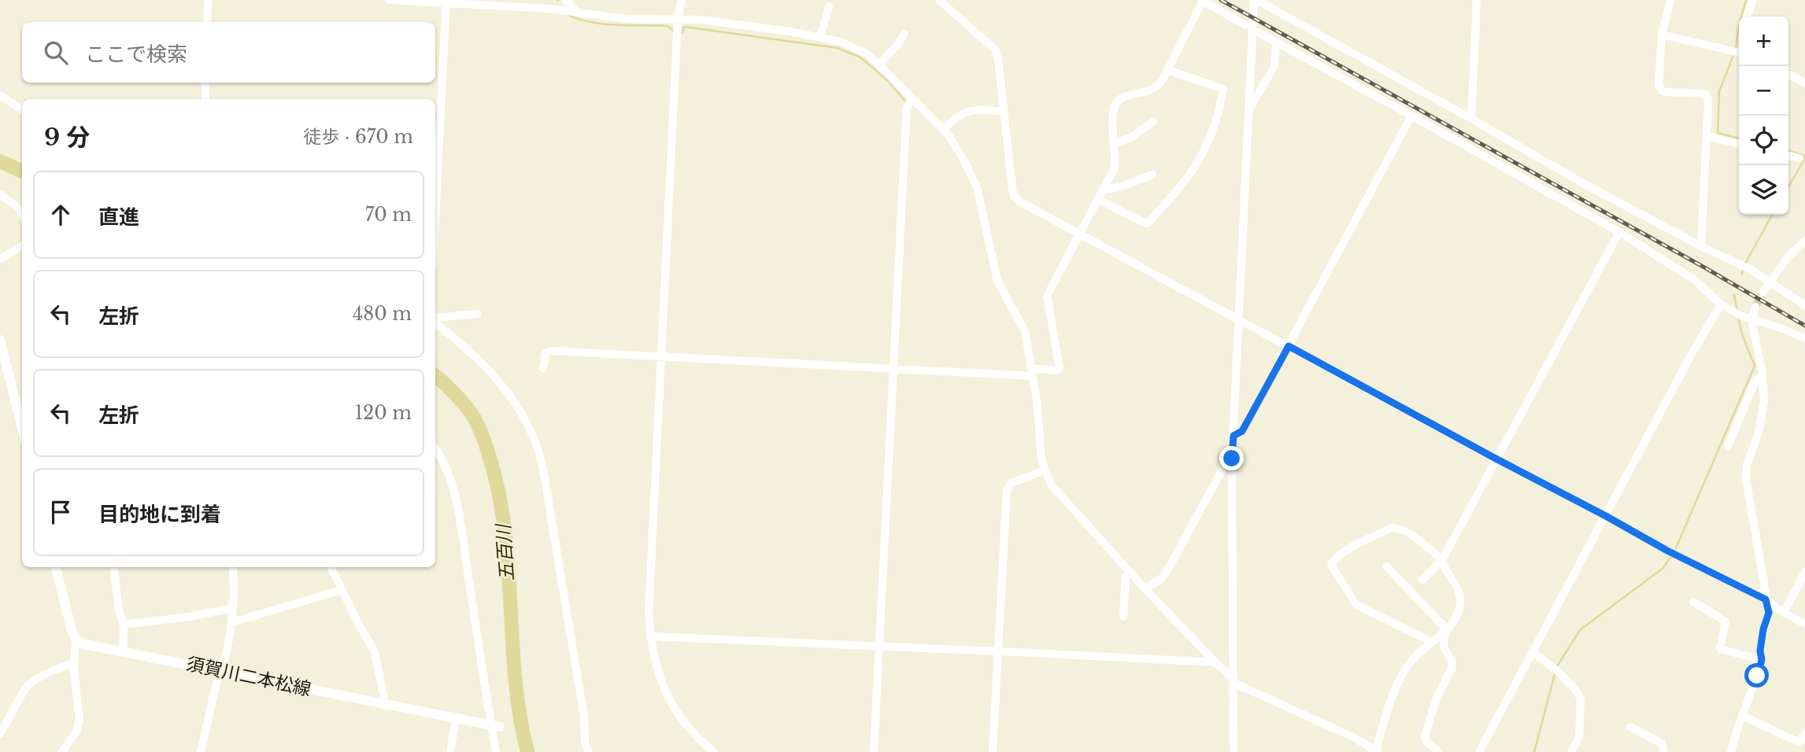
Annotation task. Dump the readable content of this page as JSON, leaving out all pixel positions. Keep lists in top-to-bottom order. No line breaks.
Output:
{"streets":{"main road":["須賀川二本松線"]},"water":["五百川"],"page":{"map_buttons":["+","−"],"search":"ここで検索","heading":["9 分","徒歩 · 670 m"],"list":[["直進","70 m"],["左折","480 m"],["左折","120 m"],"目的地に到着"]}}
